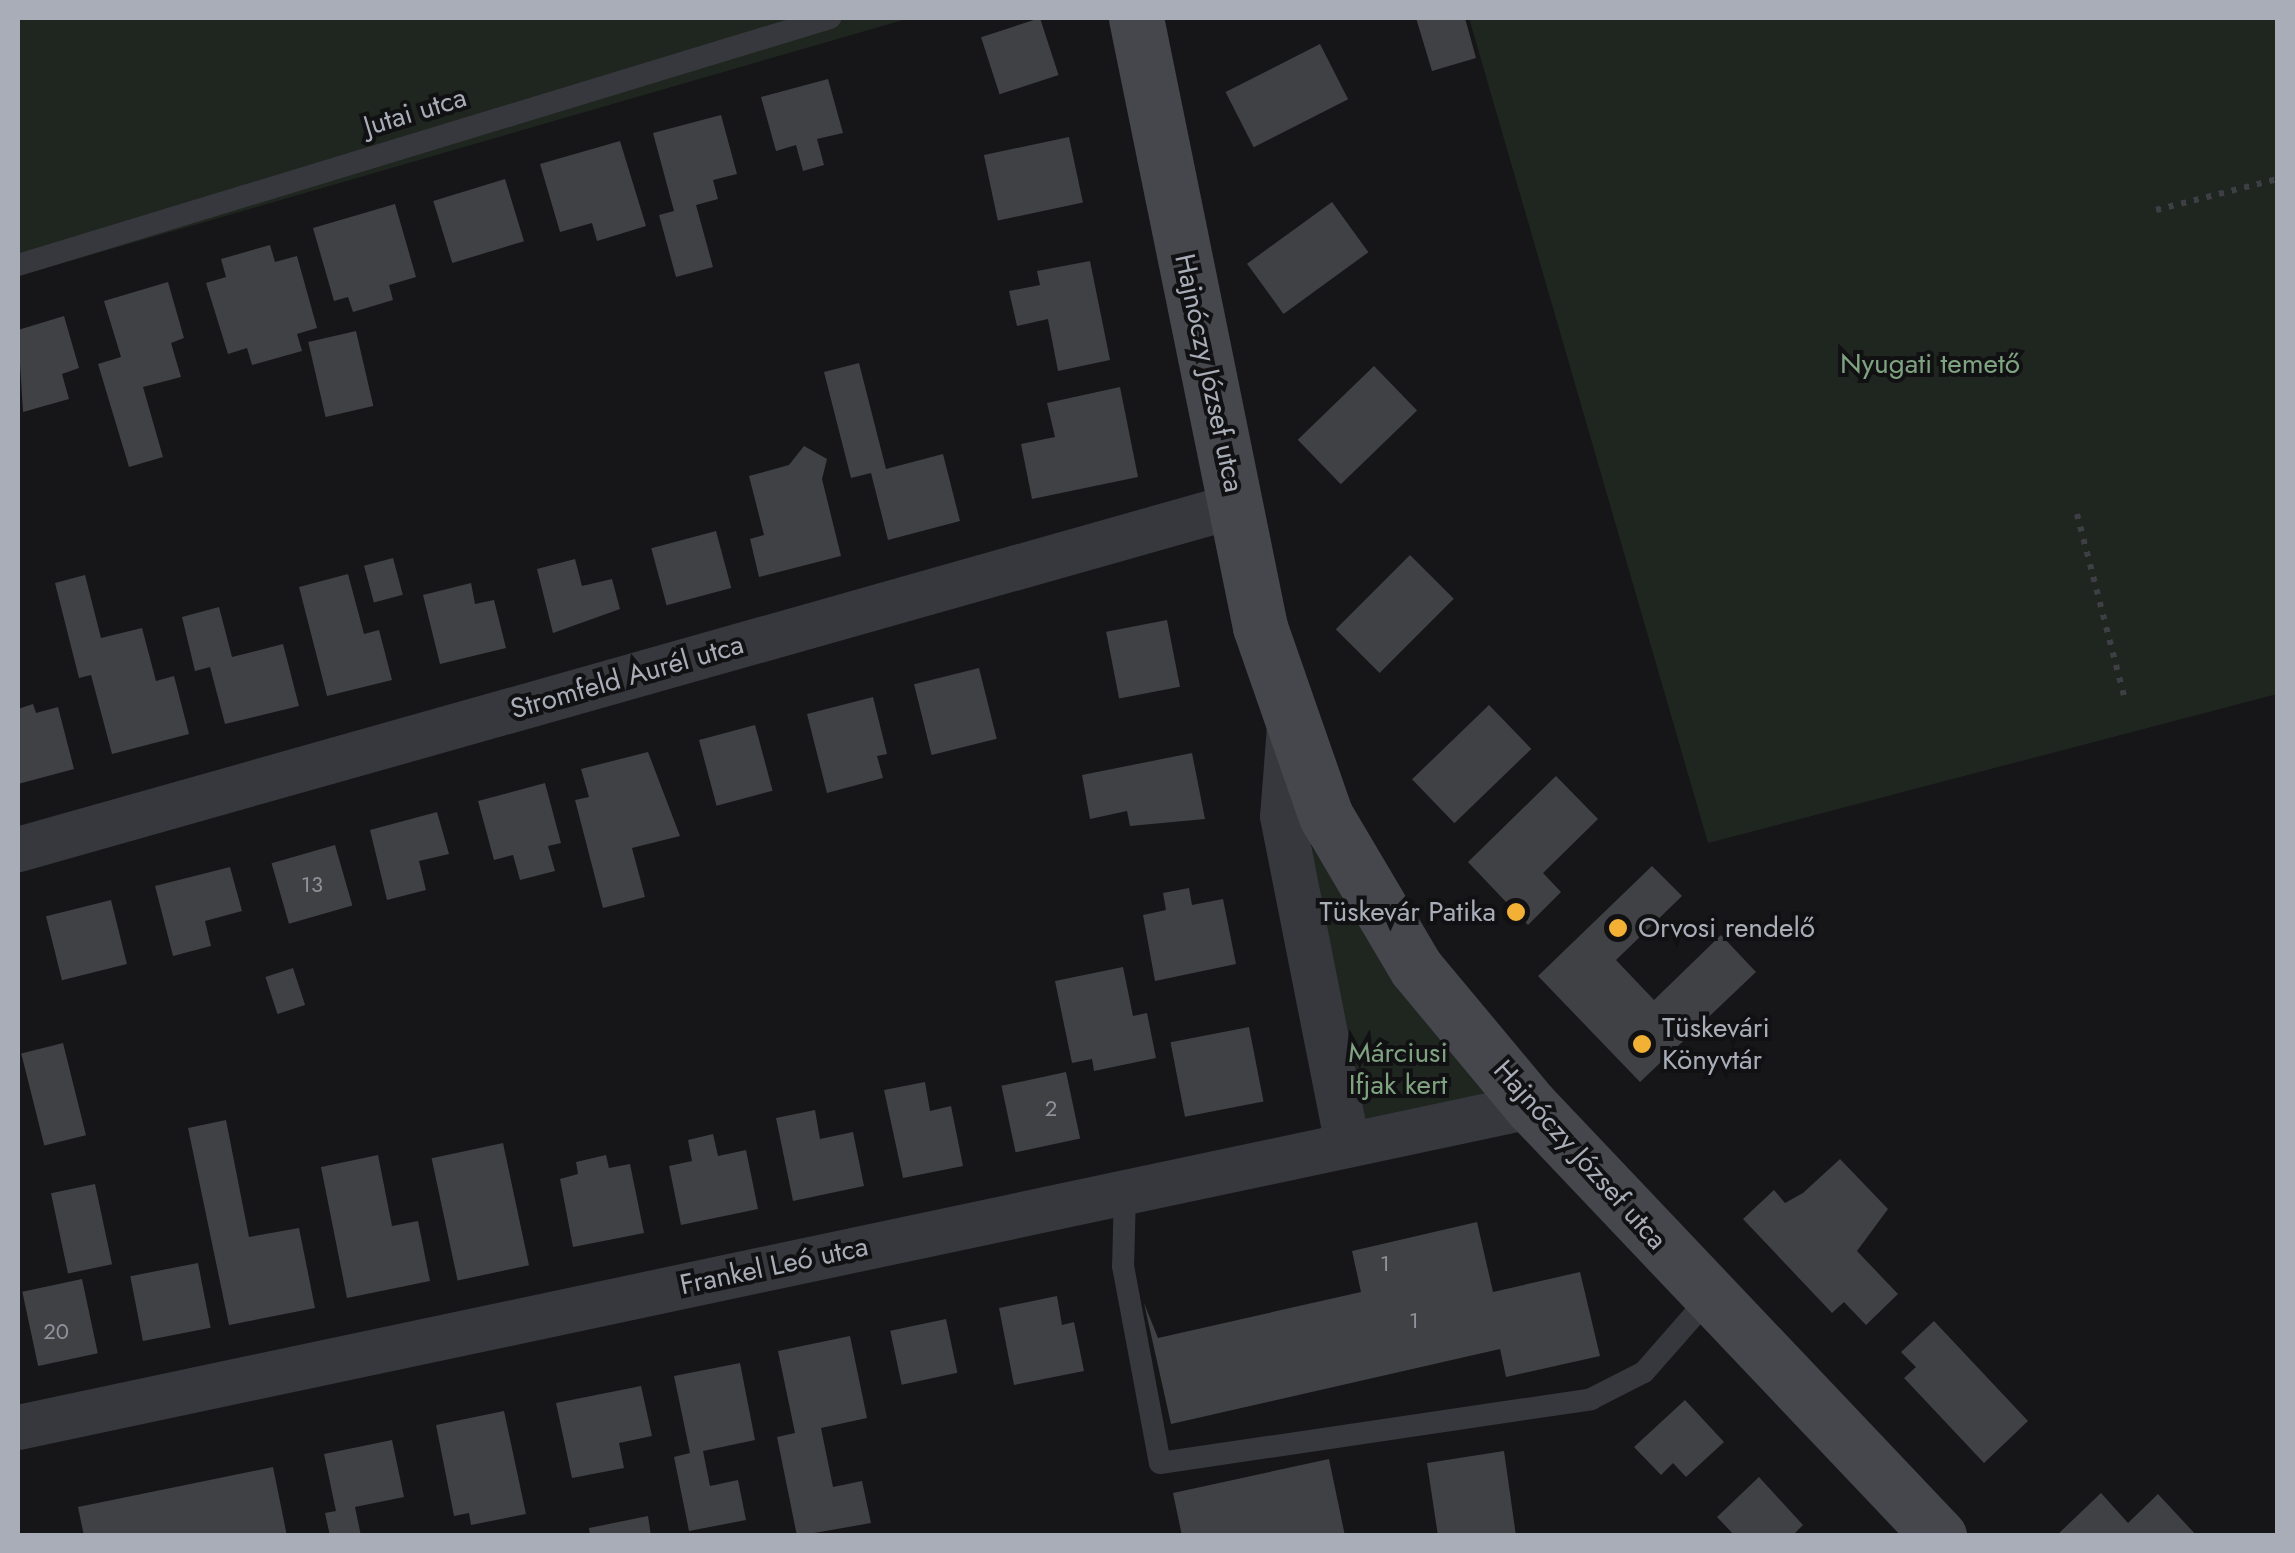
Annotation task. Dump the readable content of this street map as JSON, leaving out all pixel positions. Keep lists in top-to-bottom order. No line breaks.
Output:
{"streets":{"main road":["Hajnóczy József utca"],"street":["Stromfeld Aurél utca","Frankel Leó utca"],"lane":["Jutai utca"]},"crossings":[["Hajnóczy József utca","Stromfeld Aurél utca"],["Hajnóczy József utca","Frankel Leó utca"]],"parks":["Nyugati temető","Márciusi Ifjak kert"],"places":["Tüskevár Patika","Orvosi rendelő","Tüskevári Könyvtár"],"house_numbers":["13","2","1","1","20"]}
